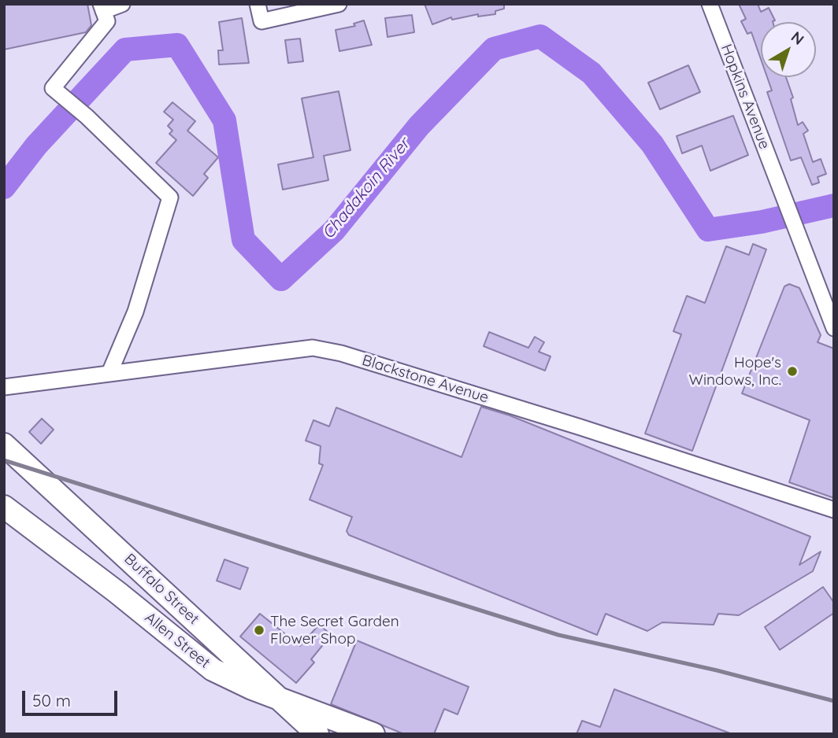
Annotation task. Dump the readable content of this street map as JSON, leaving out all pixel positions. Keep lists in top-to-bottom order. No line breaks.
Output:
{"streets":{"street":["Hopkins Avenue","Blackstone Avenue","Buffalo Street","Allen Street"]},"crossings":[["Buffalo Street","Allen Street"]],"water":["Chadakoin River"],"places":["Hope's Windows, Inc.","The Secret Garden Flower Shop"],"scale_bar":"50 m","north":"top right"}
